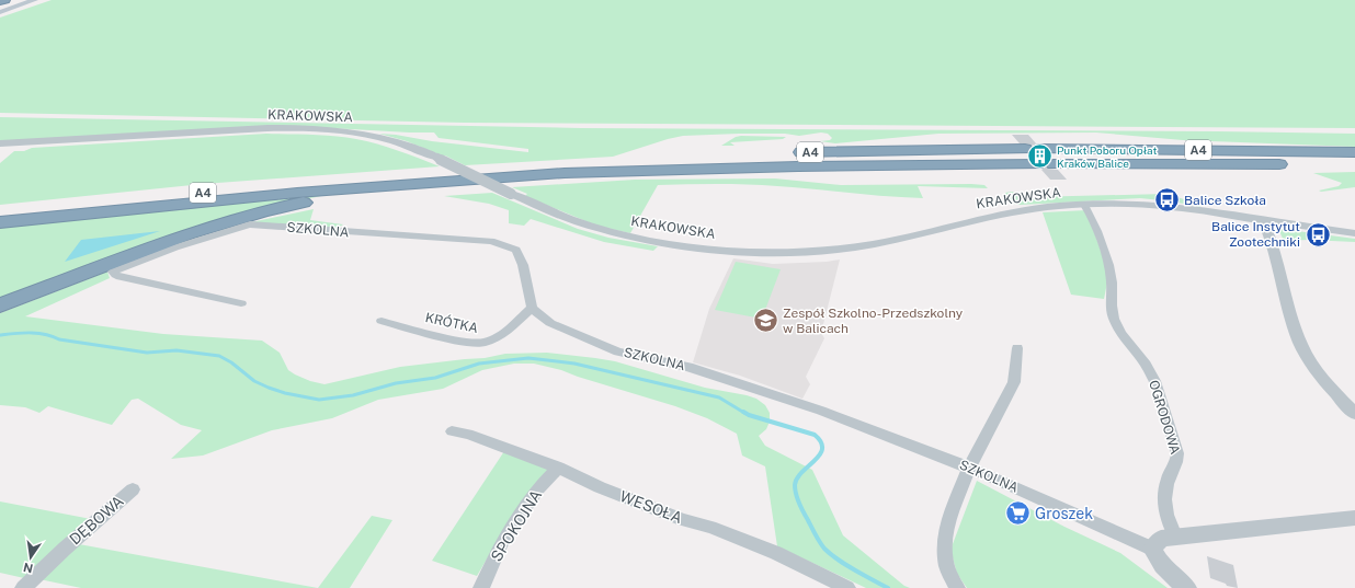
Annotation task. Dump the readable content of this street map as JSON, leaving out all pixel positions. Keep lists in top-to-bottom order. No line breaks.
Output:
{"streets":{"highway":["A4"],"street":["KRAKOWSKA","SZKOLNA","KRÓTKA","OGRODOWA","WESOŁA","DĘBOWA","SPOKOJNA"]},"crossings":[["KRAKOWSKA","OGRODOWA"],["SZKOLNA","KRÓTKA"],["WESOŁA","SPOKOJNA"]],"places":{"building":["Punkt Poboru Opłat Kraków Balice"],"bus stop":["Balice Szkoła","Balice Instytut Zootechniki"],"school or university":["Zespół Szkolno-Przedszkolny w Balicach"],"supermarket":["Groszek"]},"north":"bottom"}
